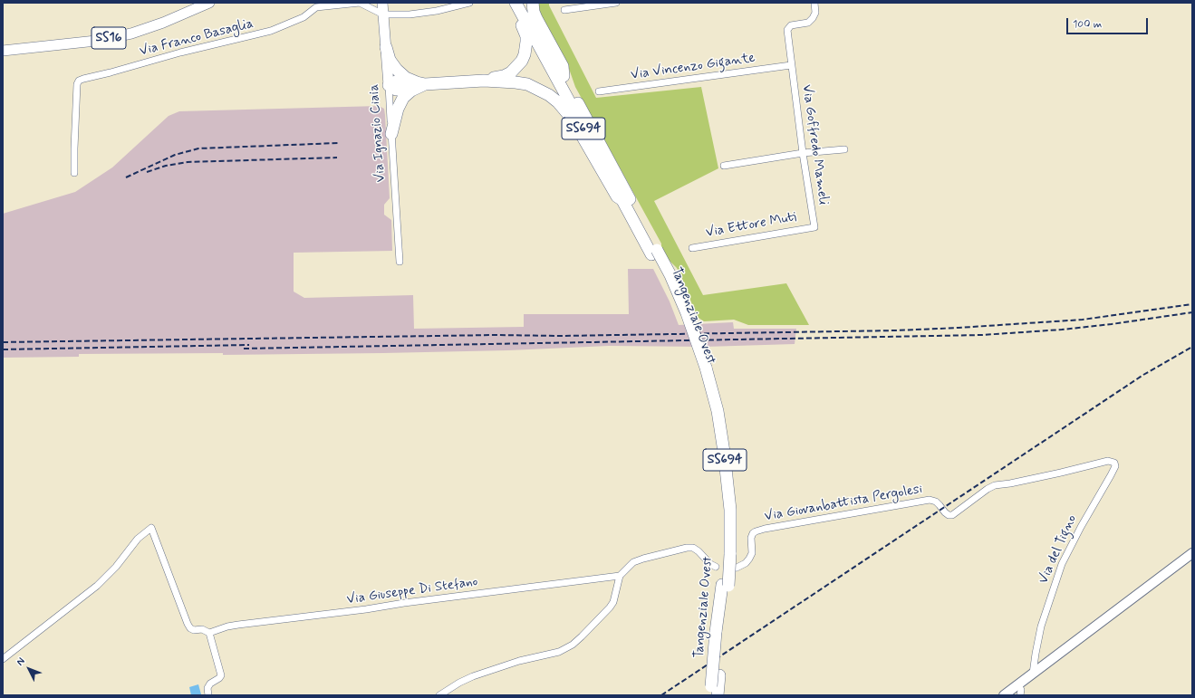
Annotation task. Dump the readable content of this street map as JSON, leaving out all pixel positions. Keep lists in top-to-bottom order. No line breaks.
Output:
{"streets":{"highway":["SS694","Tangenziale Ovest"],"main road":["SS16","Via Ignazio Ciaia"],"street":["Via Franco Basaglia","Via Vincenzo Gigante","Via Goffredo Mameli","Via Ettore Muti","Via Giovanbattista Pergolesi","Via del Tigno","Via Giuseppe Di Stefano"]},"crossings":[["Via Franco Basaglia","Via Ignazio Ciaia"],["Via Vincenzo Gigante","Via Goffredo Mameli"],["Via Goffredo Mameli","Via Ettore Muti"],["Via Giovanbattista Pergolesi","Via del Tigno"]],"scale_bar":"100 m","north":"top left"}
